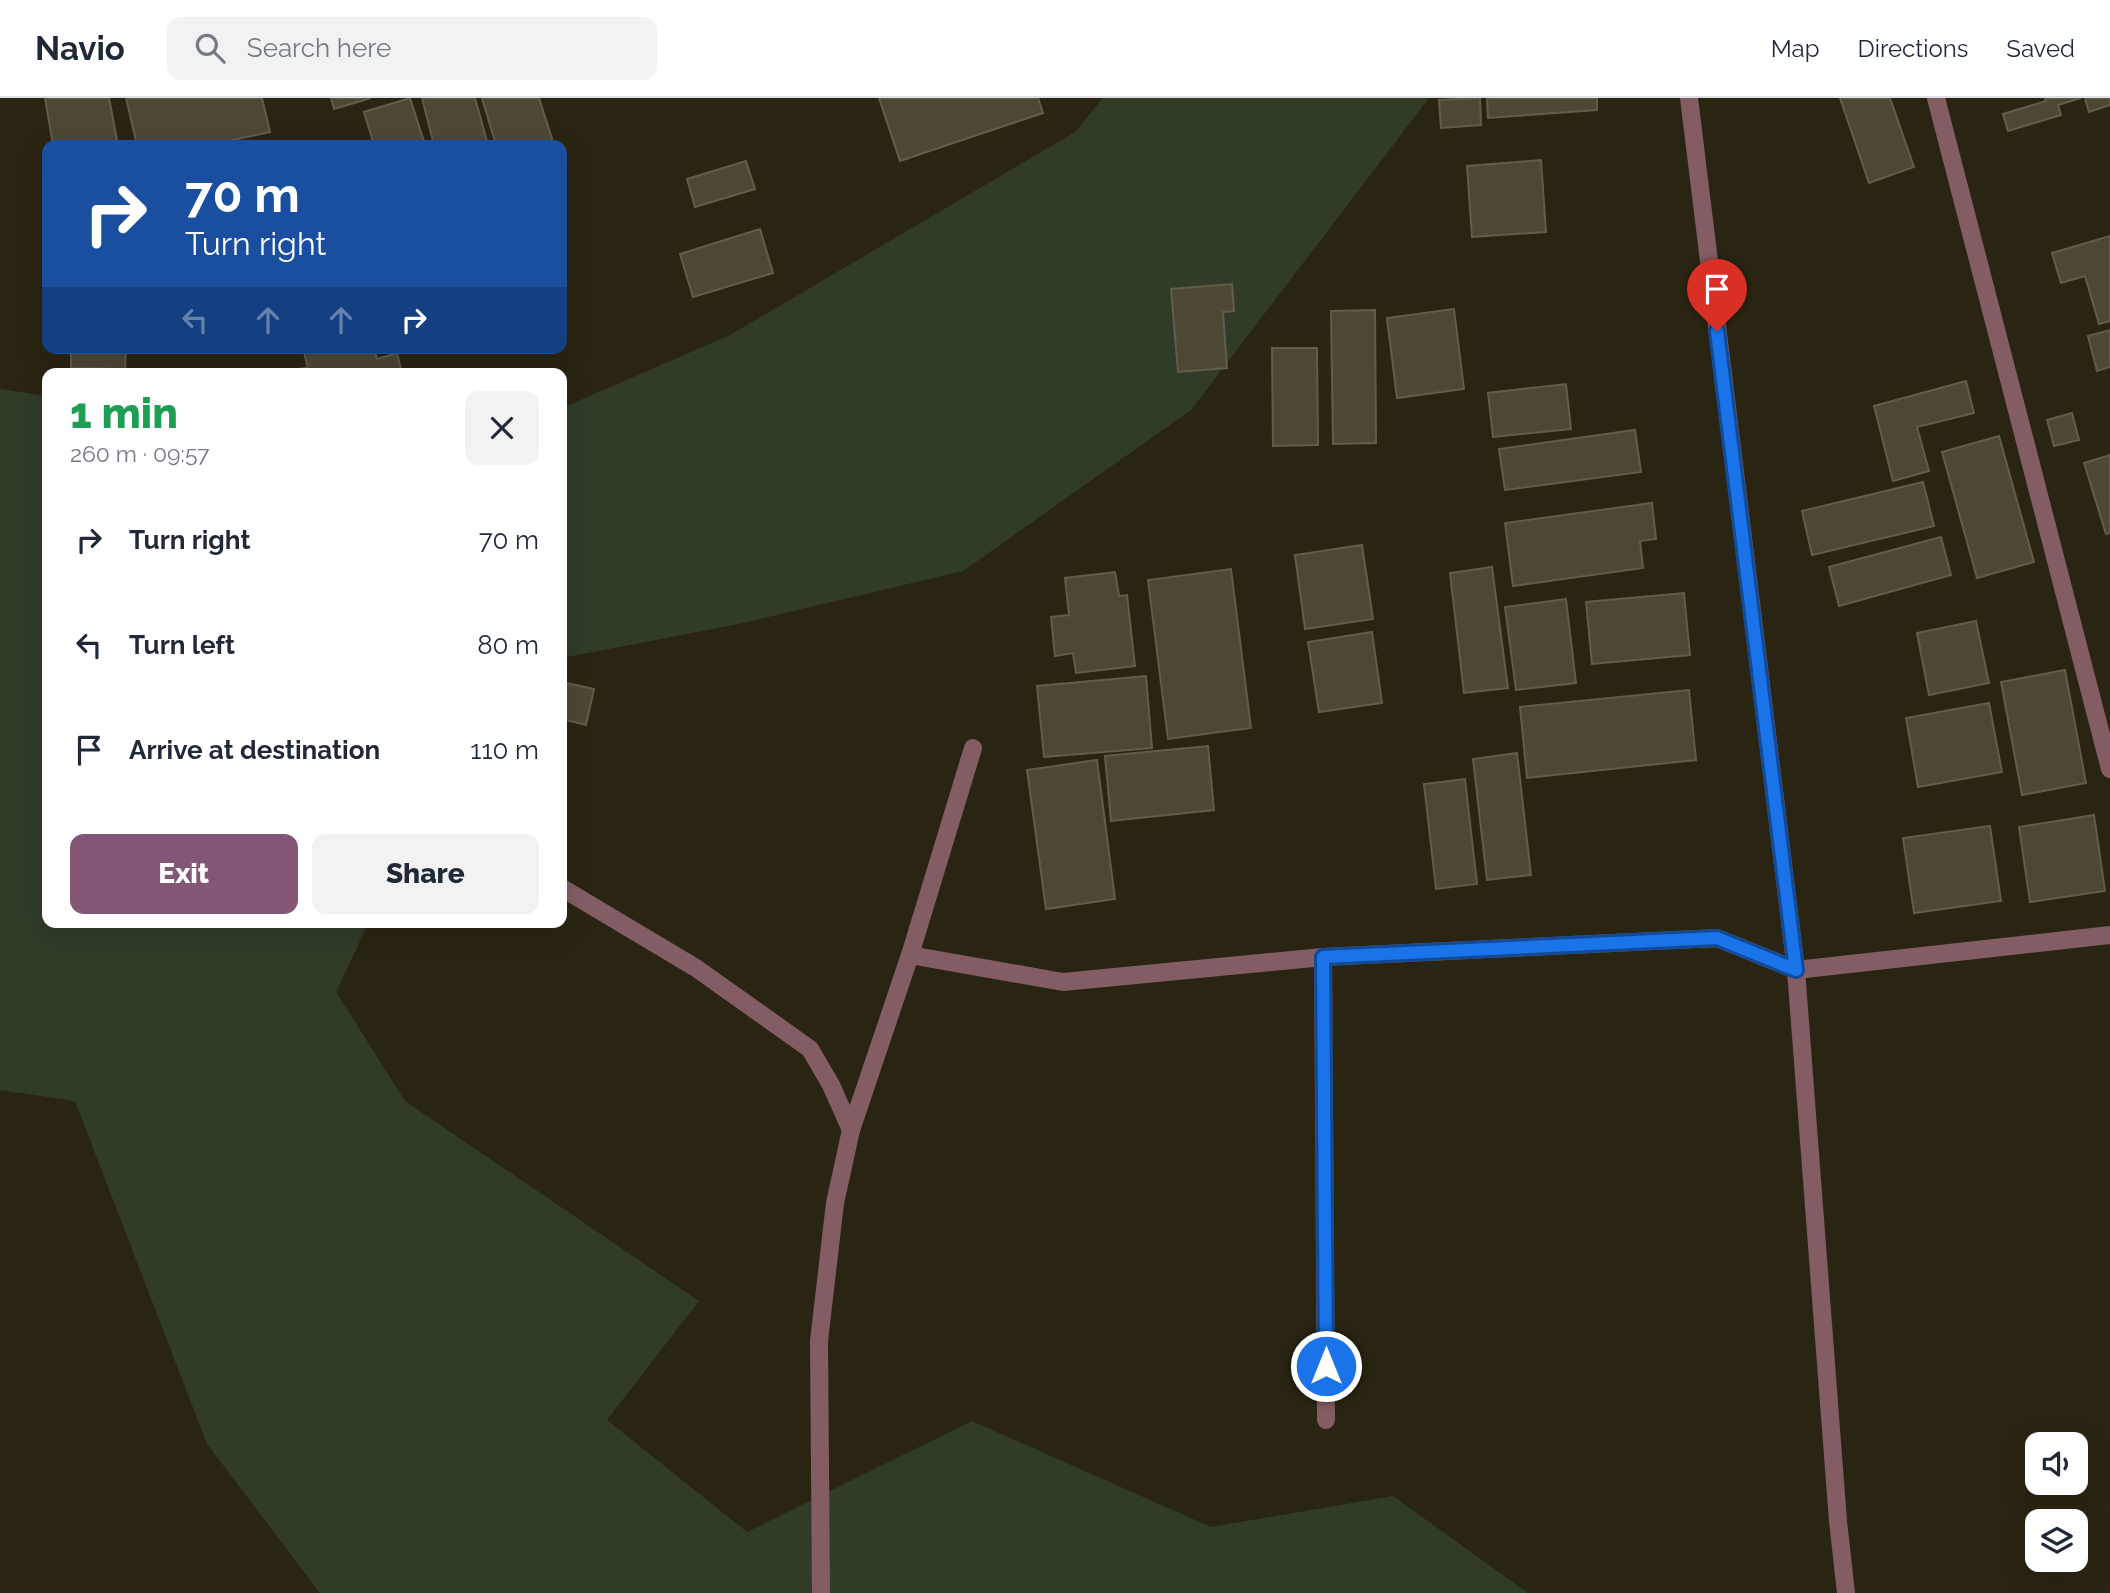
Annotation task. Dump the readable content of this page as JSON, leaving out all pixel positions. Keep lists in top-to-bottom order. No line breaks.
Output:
{"page":{"header":"Navio","search":"Search here","nav":["Map","Directions","Saved"],"turn":["70 m","Turn right"],"heading":["1 min","260 m · 09:57"],"list":[{"name":"Turn right","value":"70 m"},{"name":"Turn left","value":"80 m"},{"name":"Arrive at destination","value":"110 m"}],"buttons":["Exit","Share"]}}
